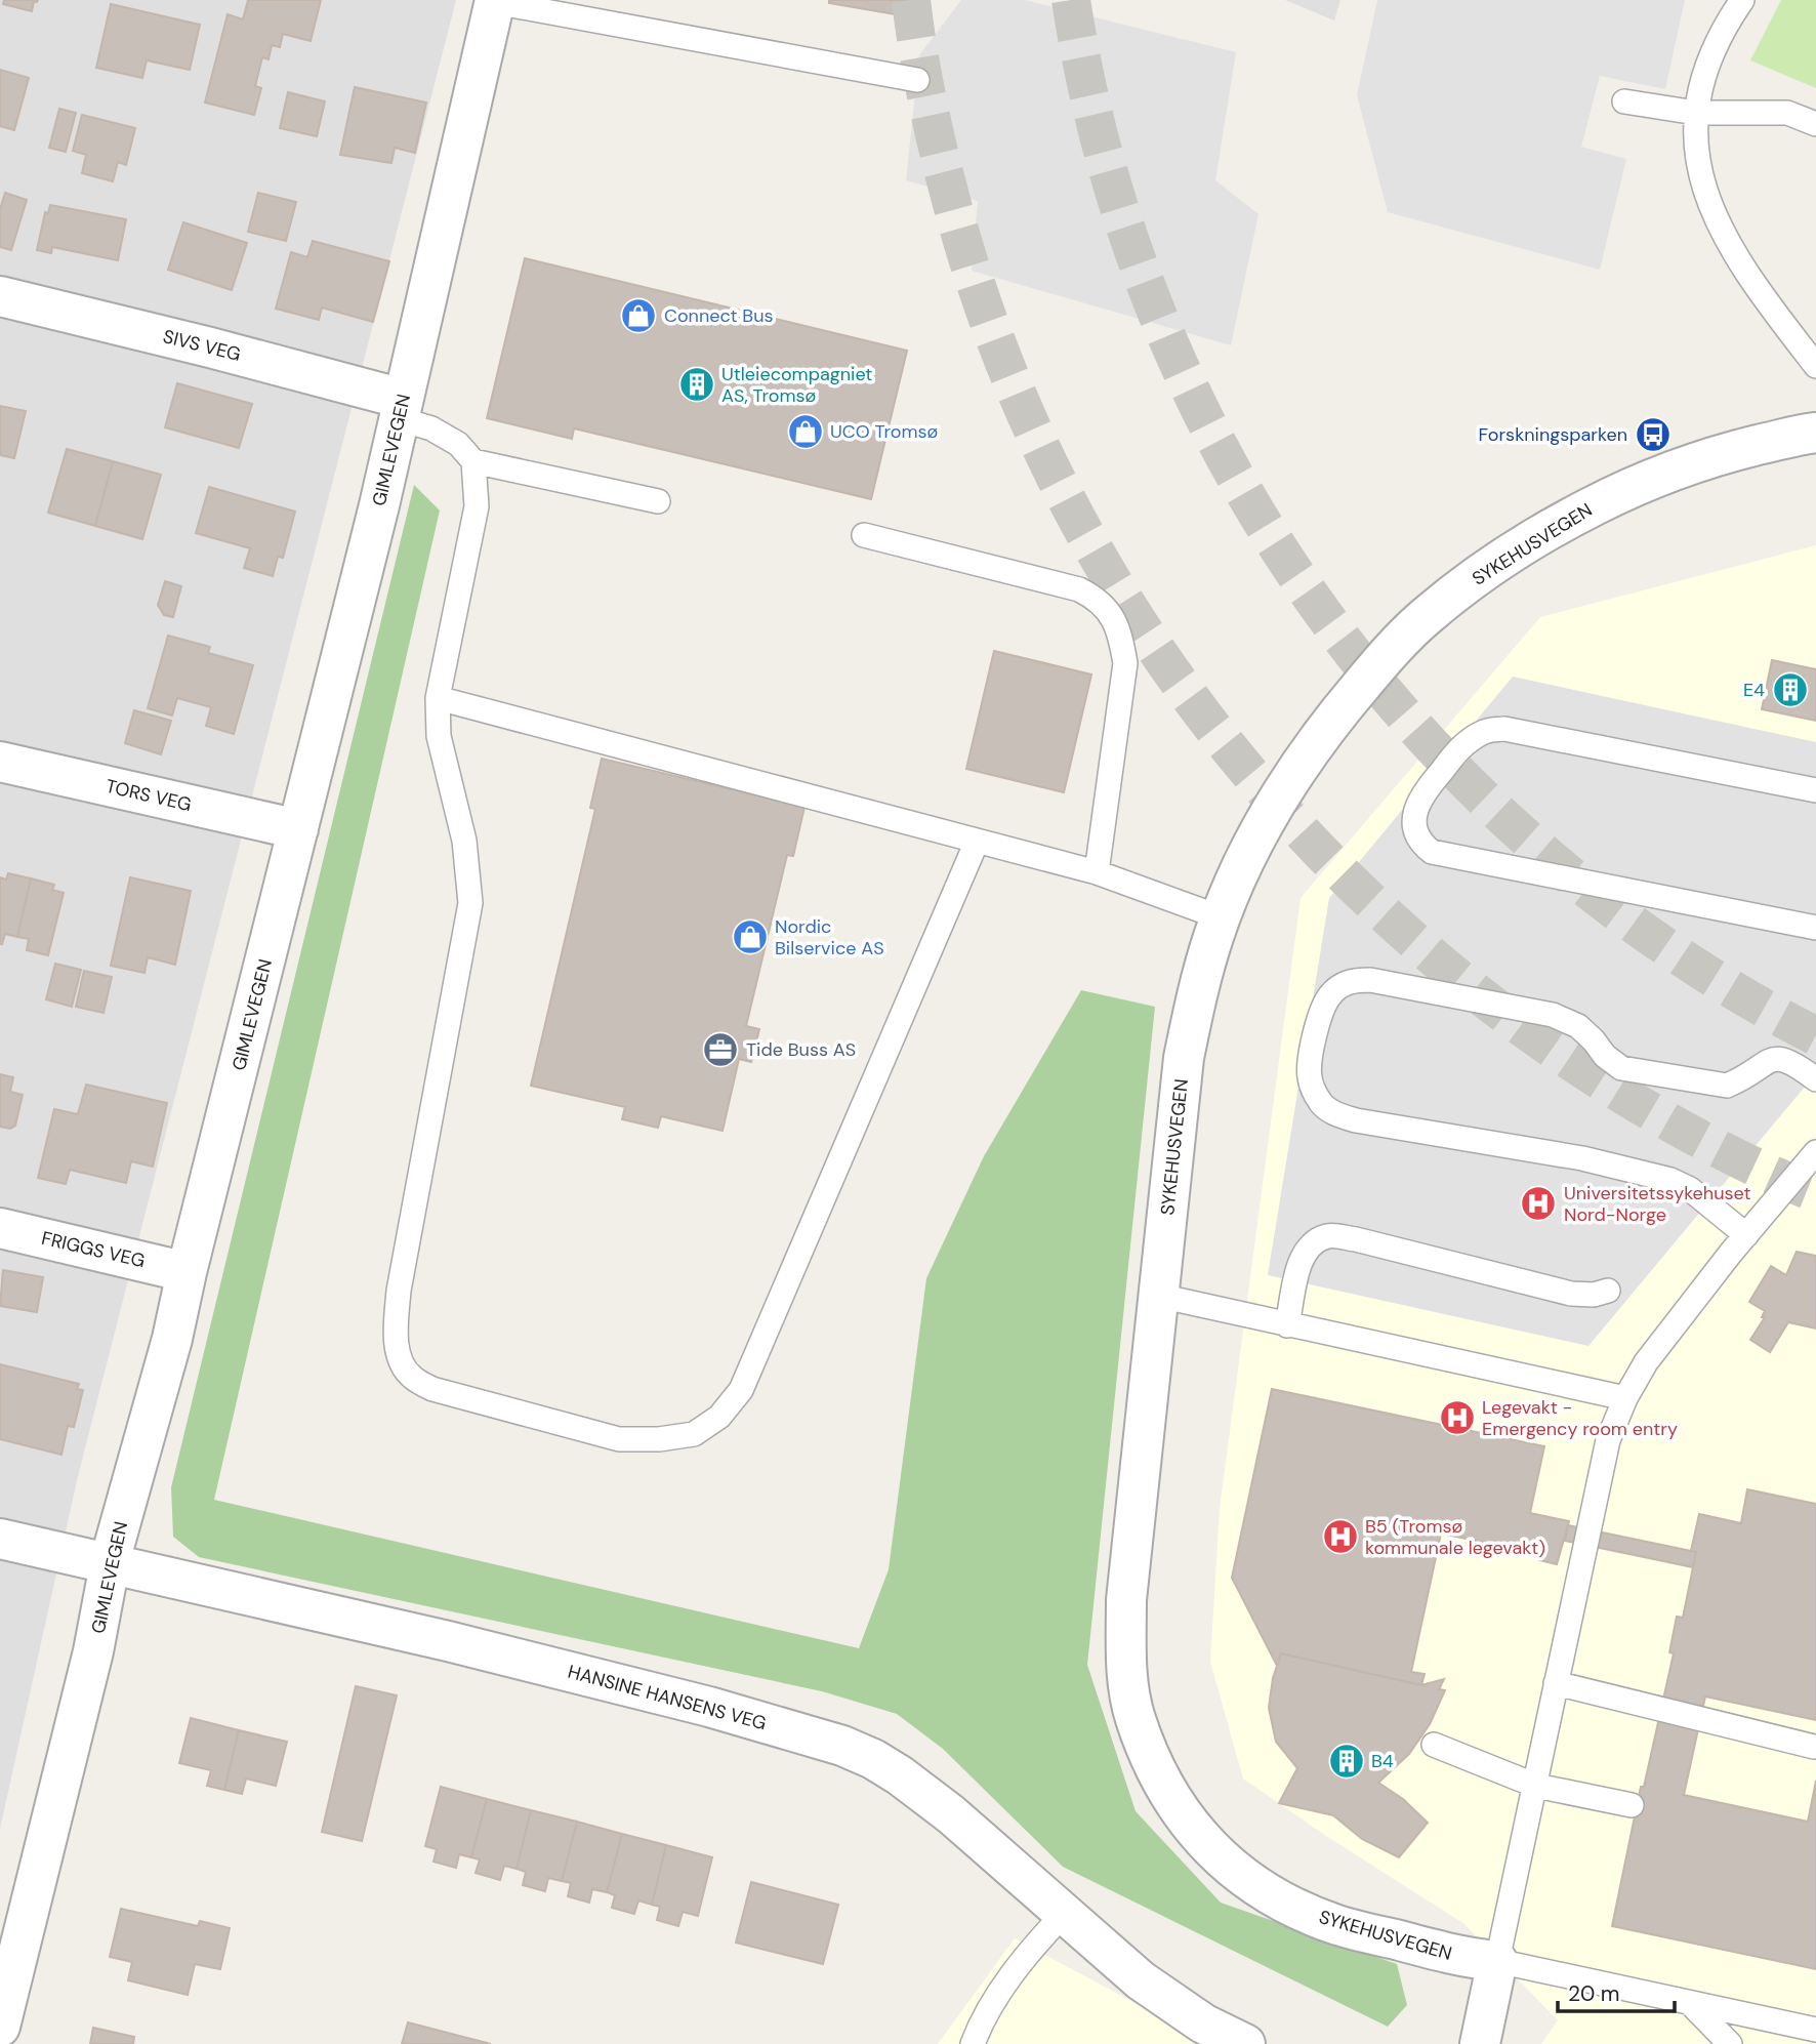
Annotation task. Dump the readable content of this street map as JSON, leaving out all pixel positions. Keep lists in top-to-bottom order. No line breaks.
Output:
{"streets":{"street":["SIVS VEG","GIMLEVEGEN","SYKEHUSVEGEN","TORS VEG","FRIGGS VEG","HANSINE HANSENS VEG"]},"crossings":[["SIVS VEG","GIMLEVEGEN"],["GIMLEVEGEN","TORS VEG"],["GIMLEVEGEN","FRIGGS VEG"],["GIMLEVEGEN","HANSINE HANSENS VEG"]],"places":{"shop":["Connect Bus","UCO Tromsø","Nordic Bilservice AS"],"building":["Utleiecompagniet AS, Tromsø","E4","B4"],"bus stop":["Forskningsparken"],"office":["Tide Buss AS"],"hospital":["Universitetssykehuset Nord-Norge","Legevakt - Emergency room entry","B5 (Tromsø kommunale legevakt)"]},"scale_bar":"20 m"}
